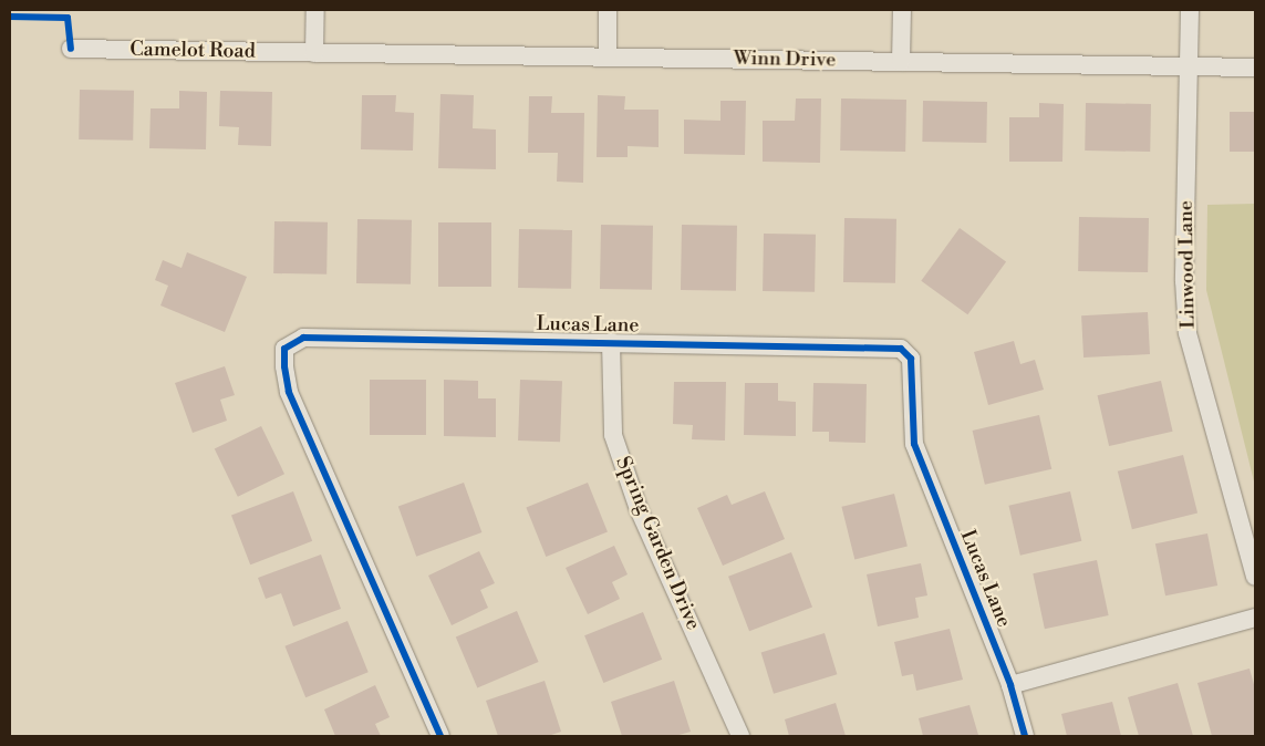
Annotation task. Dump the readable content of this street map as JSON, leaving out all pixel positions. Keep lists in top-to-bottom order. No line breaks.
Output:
{"streets":{"street":["Camelot Road","Winn Drive","Linwood Lane","Lucas Lane","Spring Garden Drive"]},"crossings":[["Camelot Road","Winn Drive"],["Winn Drive","Linwood Lane"],["Lucas Lane","Spring Garden Drive"]]}
